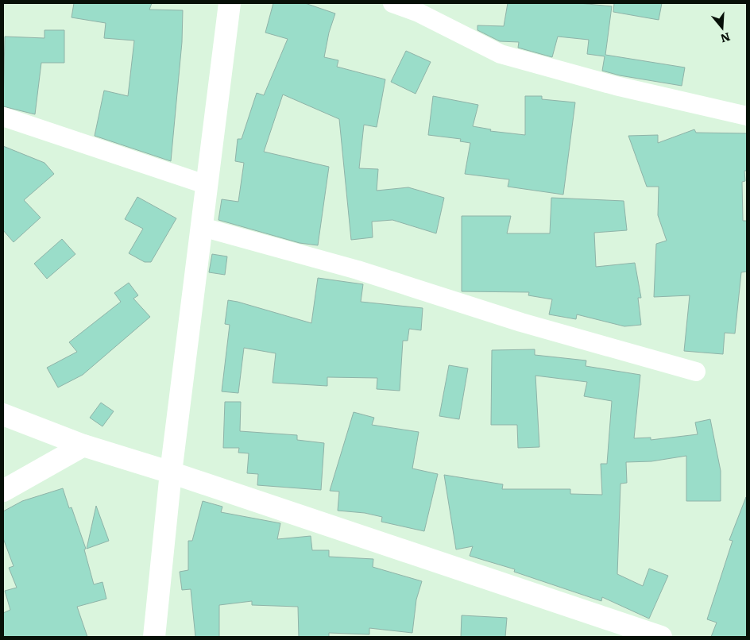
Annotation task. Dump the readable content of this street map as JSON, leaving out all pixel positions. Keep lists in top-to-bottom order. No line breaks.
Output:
{"north":"bottom"}
